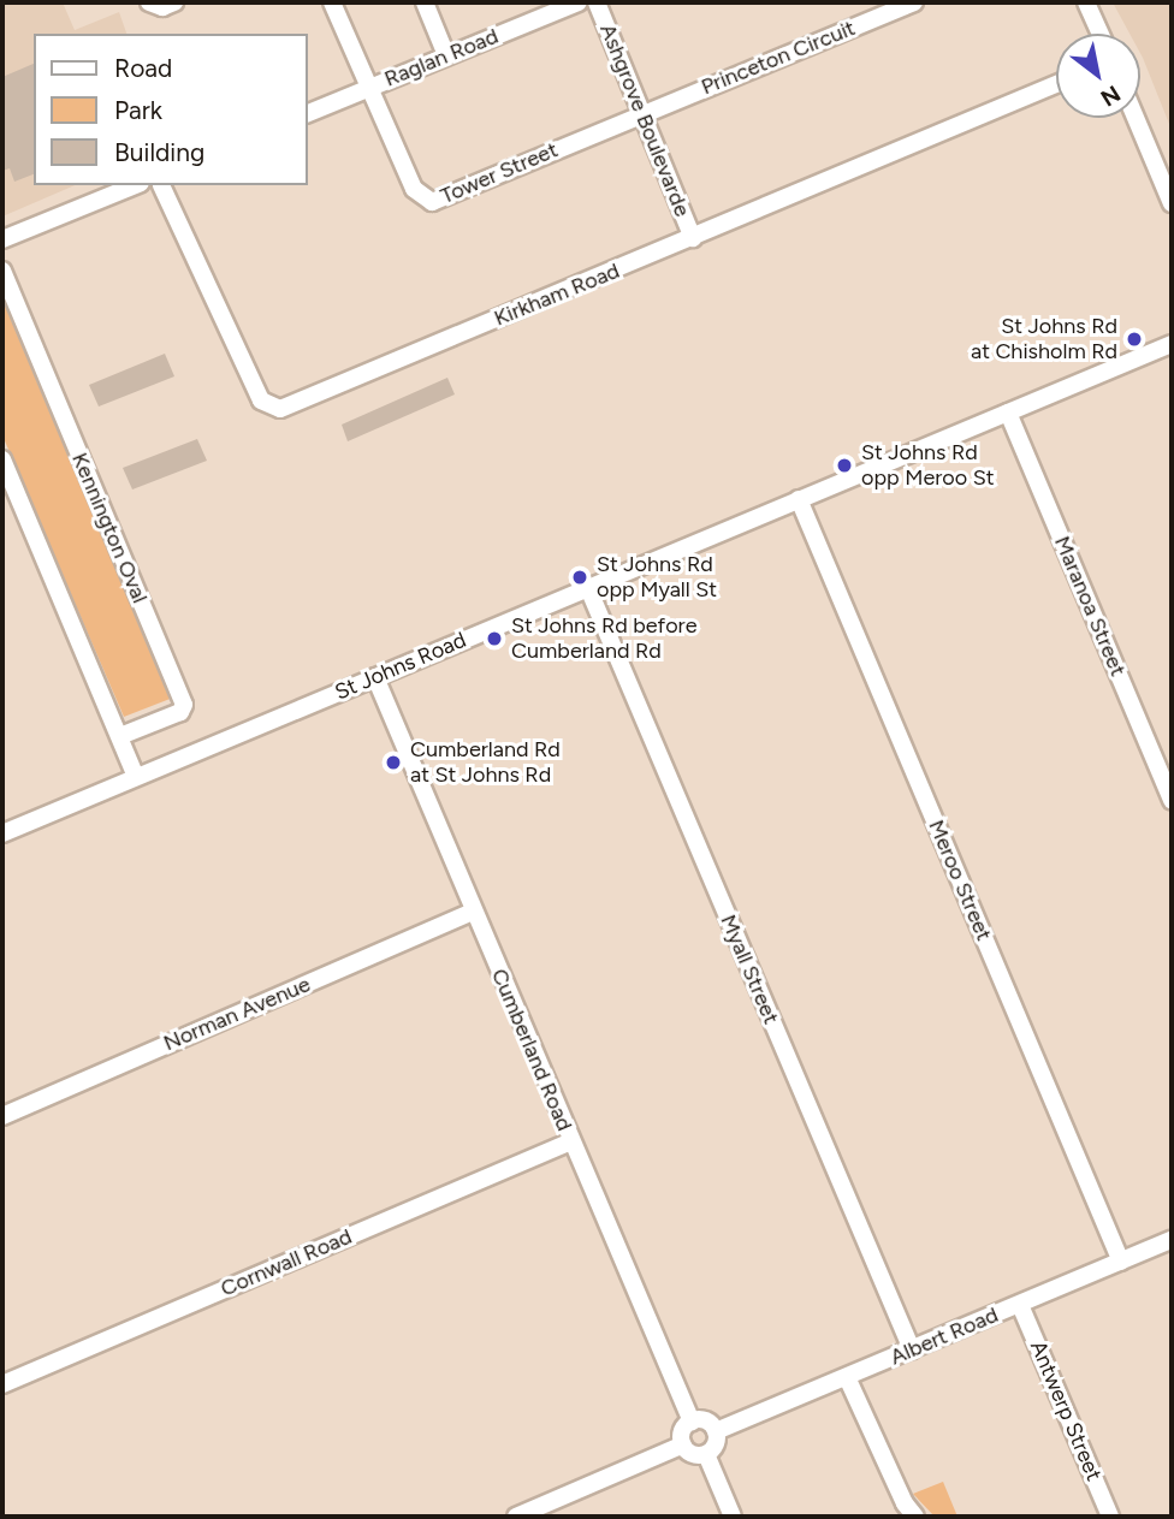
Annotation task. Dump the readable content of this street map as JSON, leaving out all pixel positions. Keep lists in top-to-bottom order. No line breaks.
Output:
{"streets":{"street":["Raglan Road","Princeton Circuit","Ashgrove Boulevarde","Tower Street","Kirkham Road","Kennington Oval","Maranoa Street","St Johns Road","Meroo Street","Myall Street","Norman Avenue","Cumberland Road","Cornwall Road","Albert Road","Antwerp Street"]},"crossings":[["Raglan Road","Tower Street"],["Princeton Circuit","Ashgrove Boulevarde"],["Princeton Circuit","Tower Street"],["Ashgrove Boulevarde","Tower Street"],["Ashgrove Boulevarde","Kirkham Road"],["Maranoa Street","St Johns Road"],["St Johns Road","Meroo Street"],["St Johns Road","Myall Street"],["St Johns Road","Cumberland Road"],["Meroo Street","Albert Road"],["Myall Street","Albert Road"],["Norman Avenue","Cumberland Road"],["Cumberland Road","Cornwall Road"],["Cumberland Road","Albert Road"],["Albert Road","Antwerp Street"]],"places":["St Johns Rd at Chisholm Rd","St Johns Rd opp Meroo St","St Johns Rd opp Myall St","St Johns Rd before Cumberland Rd","Cumberland Rd at St Johns Rd"],"legend":["Road","Park","Building"],"north":"bottom right"}
